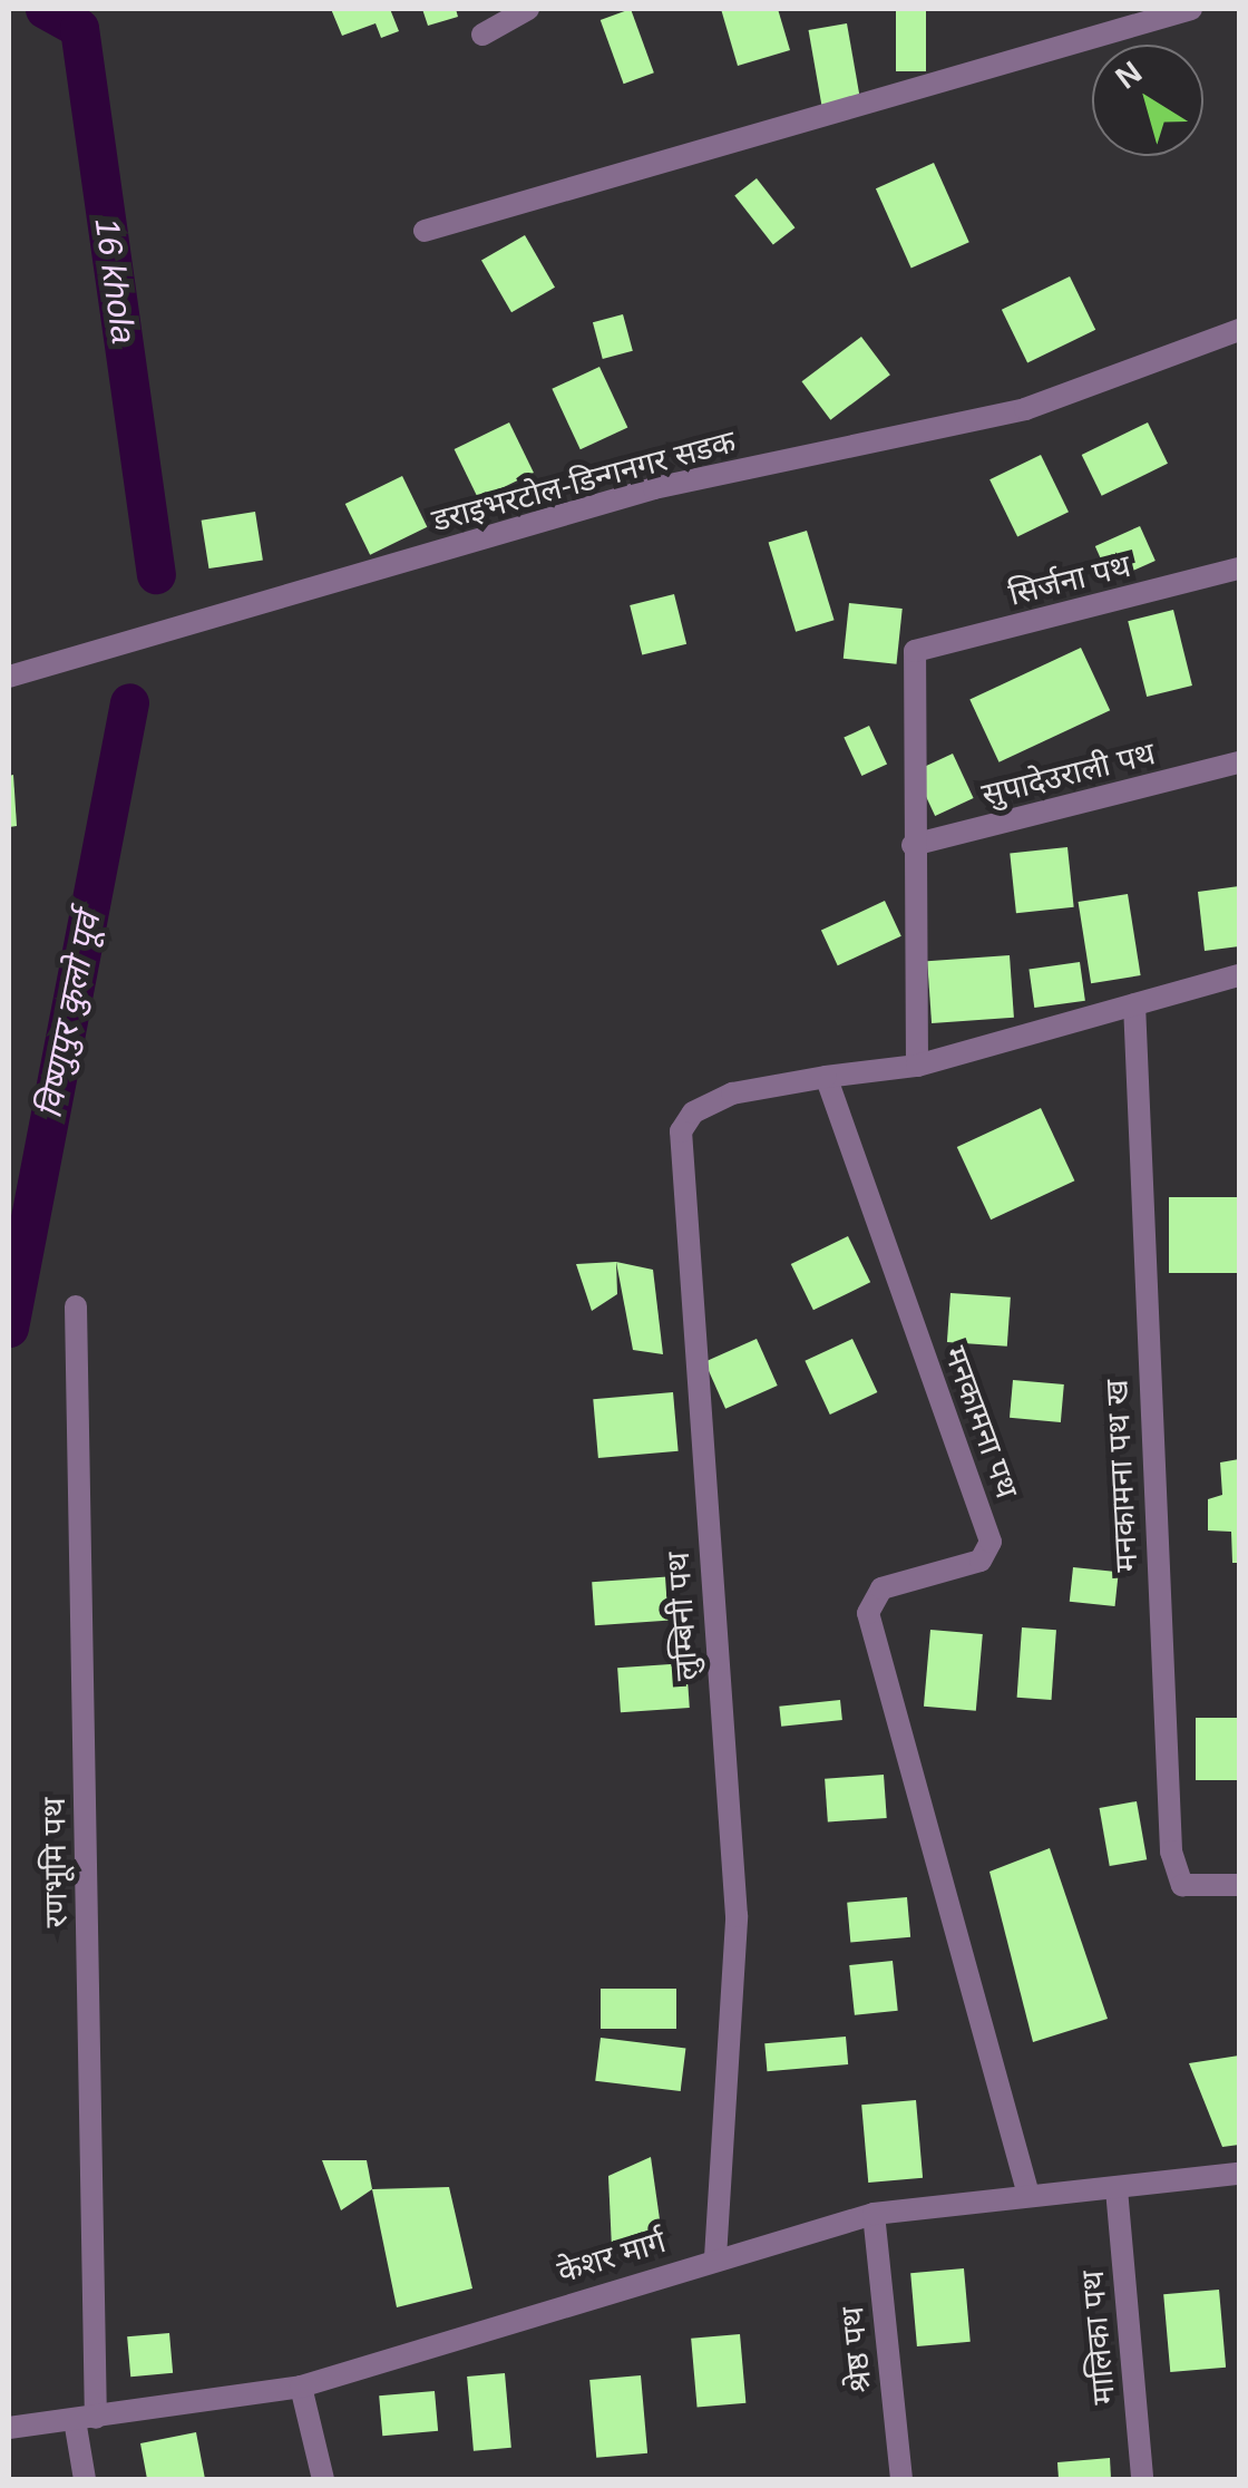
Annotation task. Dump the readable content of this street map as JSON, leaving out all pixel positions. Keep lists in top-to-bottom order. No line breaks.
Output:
{"streets":{"street":["डराइभरटोल-डिन्गनगर सडक","सिर्जना पथ","सुपादेउराली पथ","मनकामना पथ","मनकामना पथ ख","लुम्बिनी पथ","रणभूमि पथ","केशर मार्ग","मालिका पथ","श्रेष्ठ पथ"]},"crossings":[["सिर्जना पथ","सुपादेउराली पथ"],["मनकामना पथ","लुम्बिनी पथ"],["मनकामना पथ","केशर मार्ग"],["लुम्बिनी पथ","केशर मार्ग"],["रणभूमि पथ","केशर मार्ग"],["केशर मार्ग","मालिका पथ"],["केशर मार्ग","श्रेष्ठ पथ"]],"water":["16 khola","विष्णुपुर कुलो पूर्व"],"north":"top left"}
